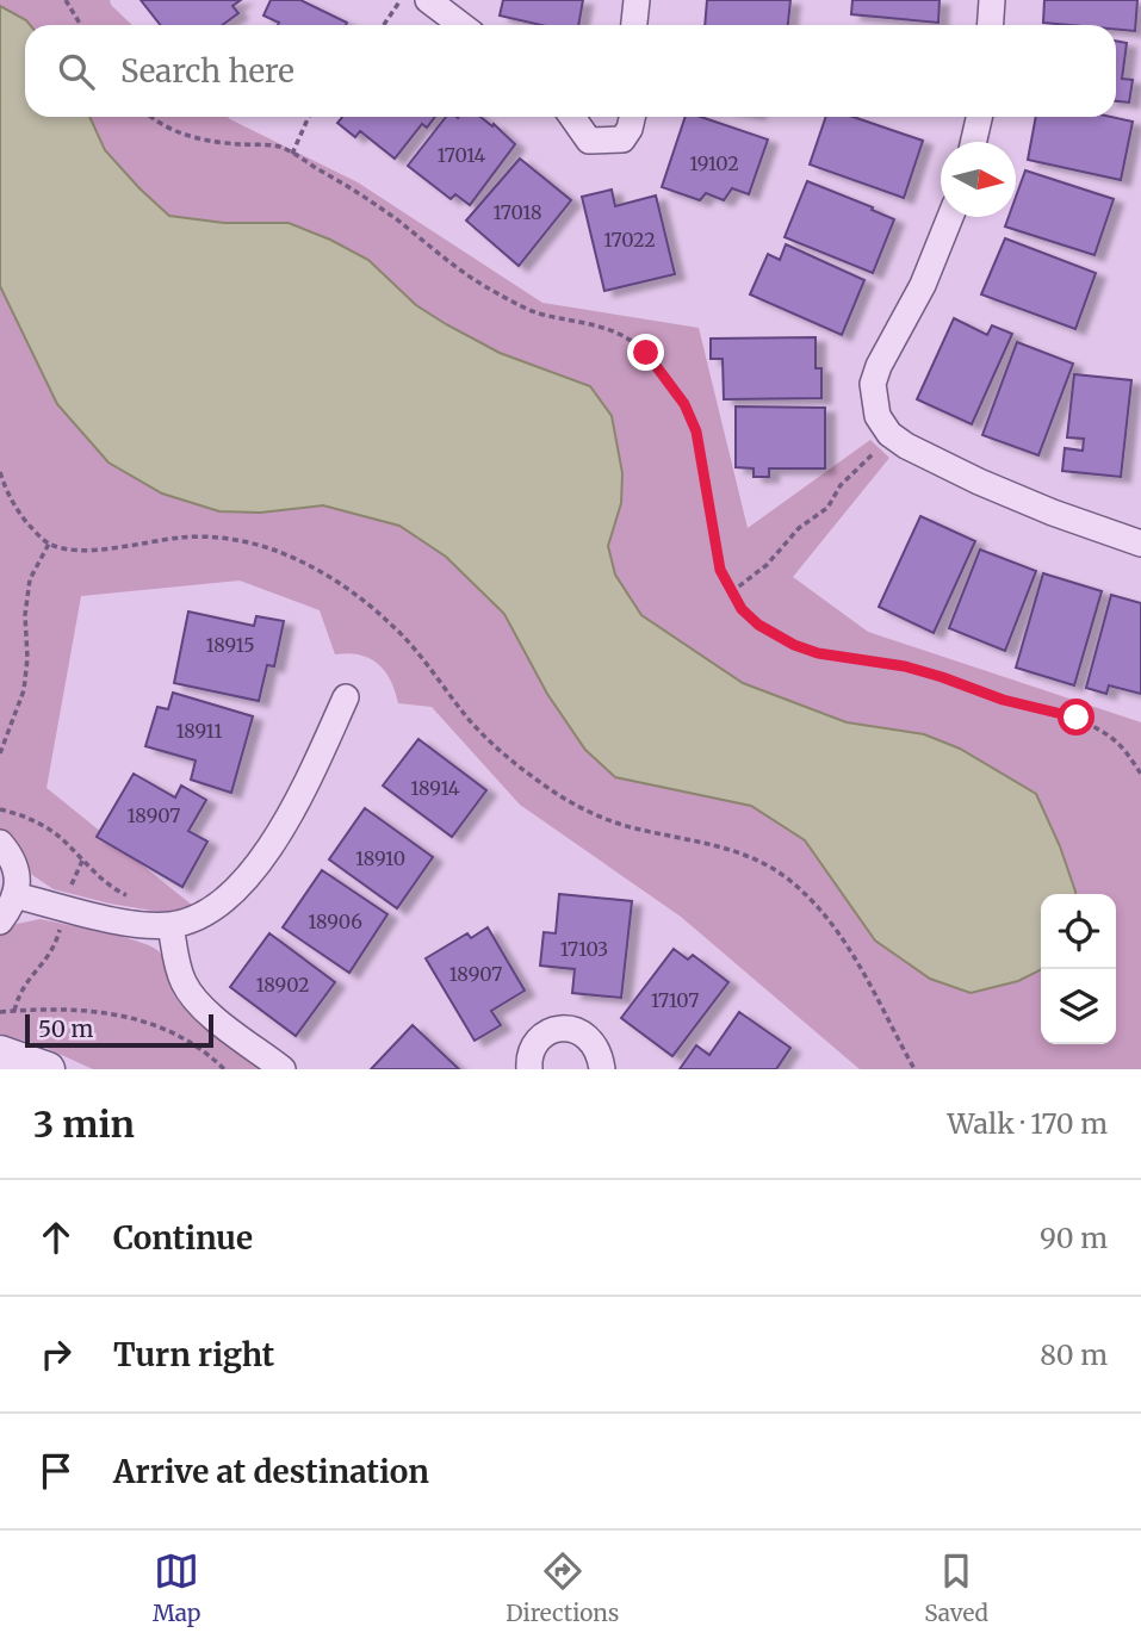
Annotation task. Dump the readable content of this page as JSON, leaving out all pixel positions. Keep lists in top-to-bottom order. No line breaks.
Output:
{"house_numbers":["17014","19102","17018","17022","18915","18911","18914","18907","18910","18906","17103","18907","18902","17107"],"scale_bar":"50 m","north":"right","page":{"search":"Search here","scale":"50 m","heading":["3 min","Walk · 170 m"],"list":[["Continue","90 m"],["Turn right","80 m"],"Arrive at destination"],"nav":["Map","Directions","Saved"]}}
